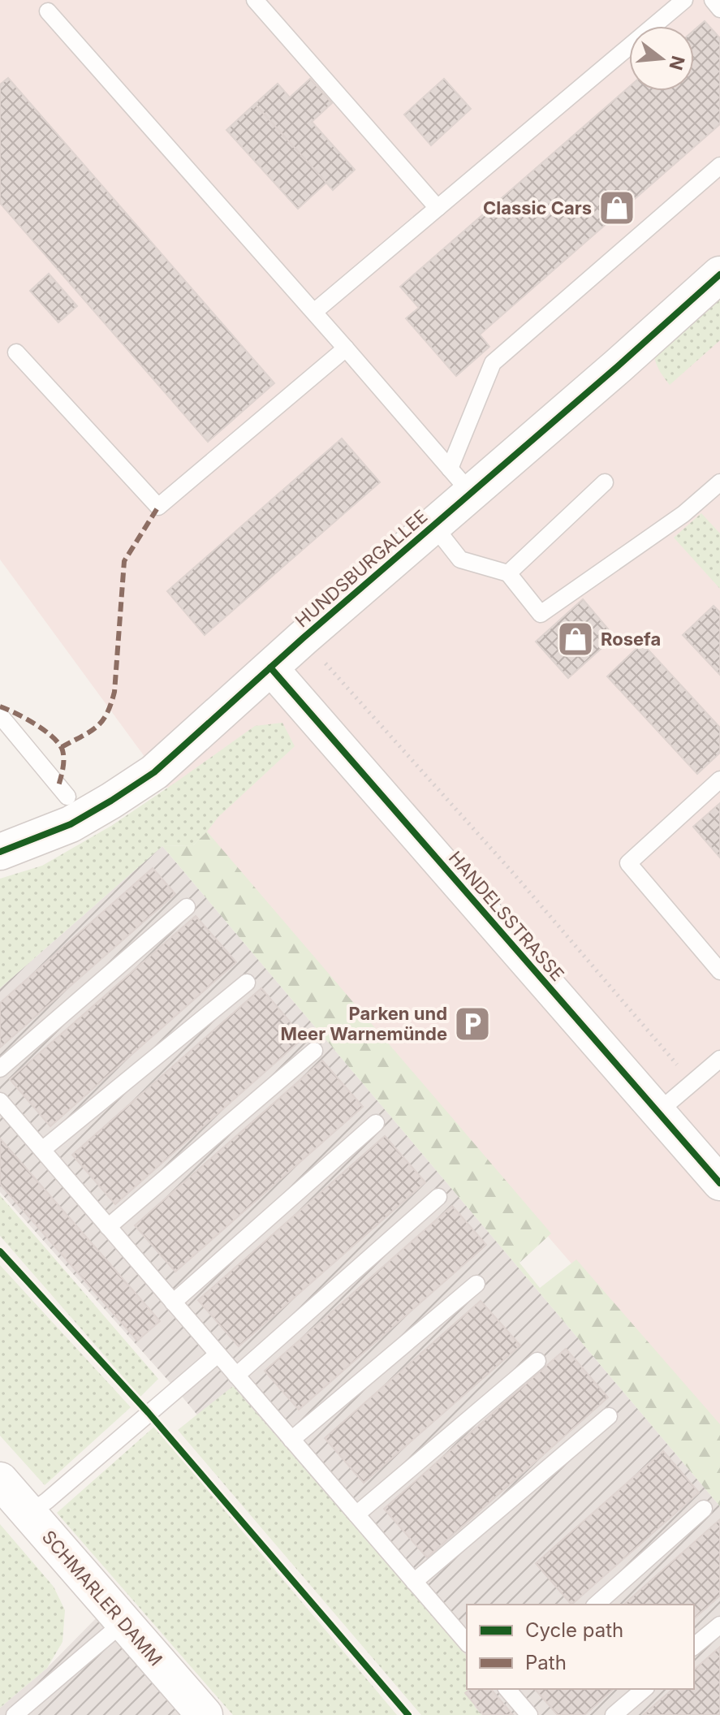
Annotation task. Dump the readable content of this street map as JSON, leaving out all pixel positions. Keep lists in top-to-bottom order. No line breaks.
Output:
{"streets":{"street":["HUNDSBURGALLEE","HANDELSSTRASSE","SCHMARLER DAMM"]},"crossings":[["HUNDSBURGALLEE","HANDELSSTRASSE"]],"places":{"shop":["Classic Cars","Rosefa"],"parking":["Parken und Meer Warnemünde"]},"legend":["Cycle path","Path"],"north":"right"}
